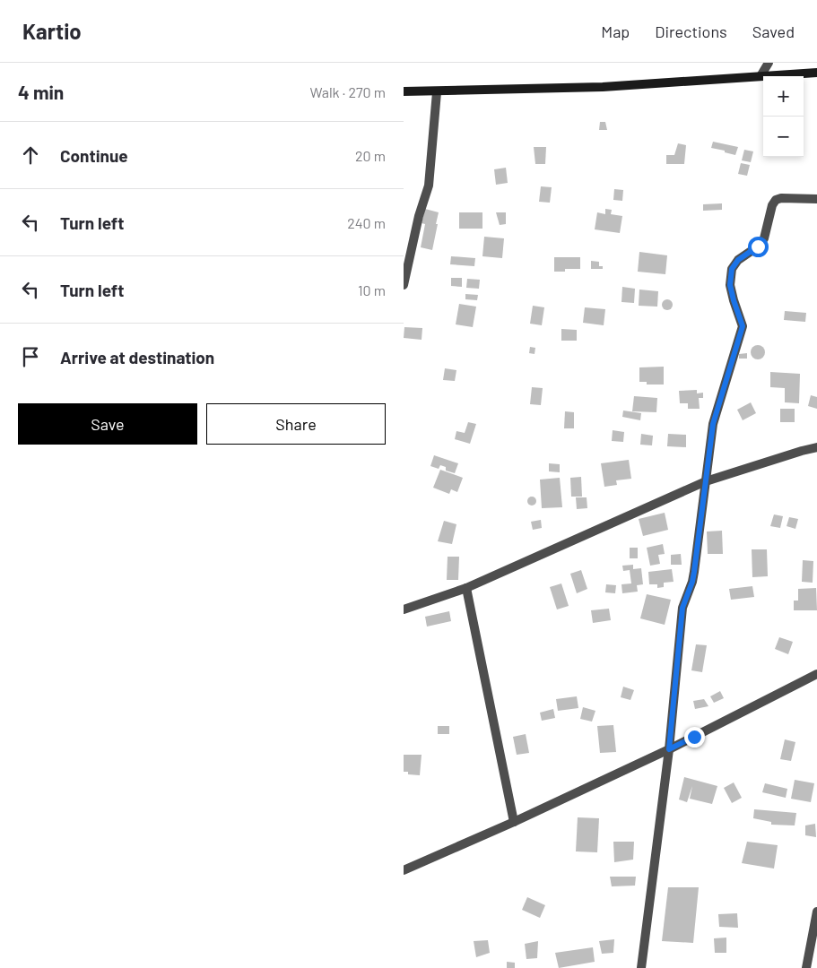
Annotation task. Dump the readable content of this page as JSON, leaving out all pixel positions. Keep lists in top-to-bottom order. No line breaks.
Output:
{"page":{"header":"Kartio","nav":["Map","Directions","Saved"],"heading":["4 min","Walk · 270 m"],"map_buttons":["+","−"],"list":[["Continue","20 m"],["Turn left","240 m"],["Turn left","10 m"],"Arrive at destination"],"buttons":["Save","Share"]}}
